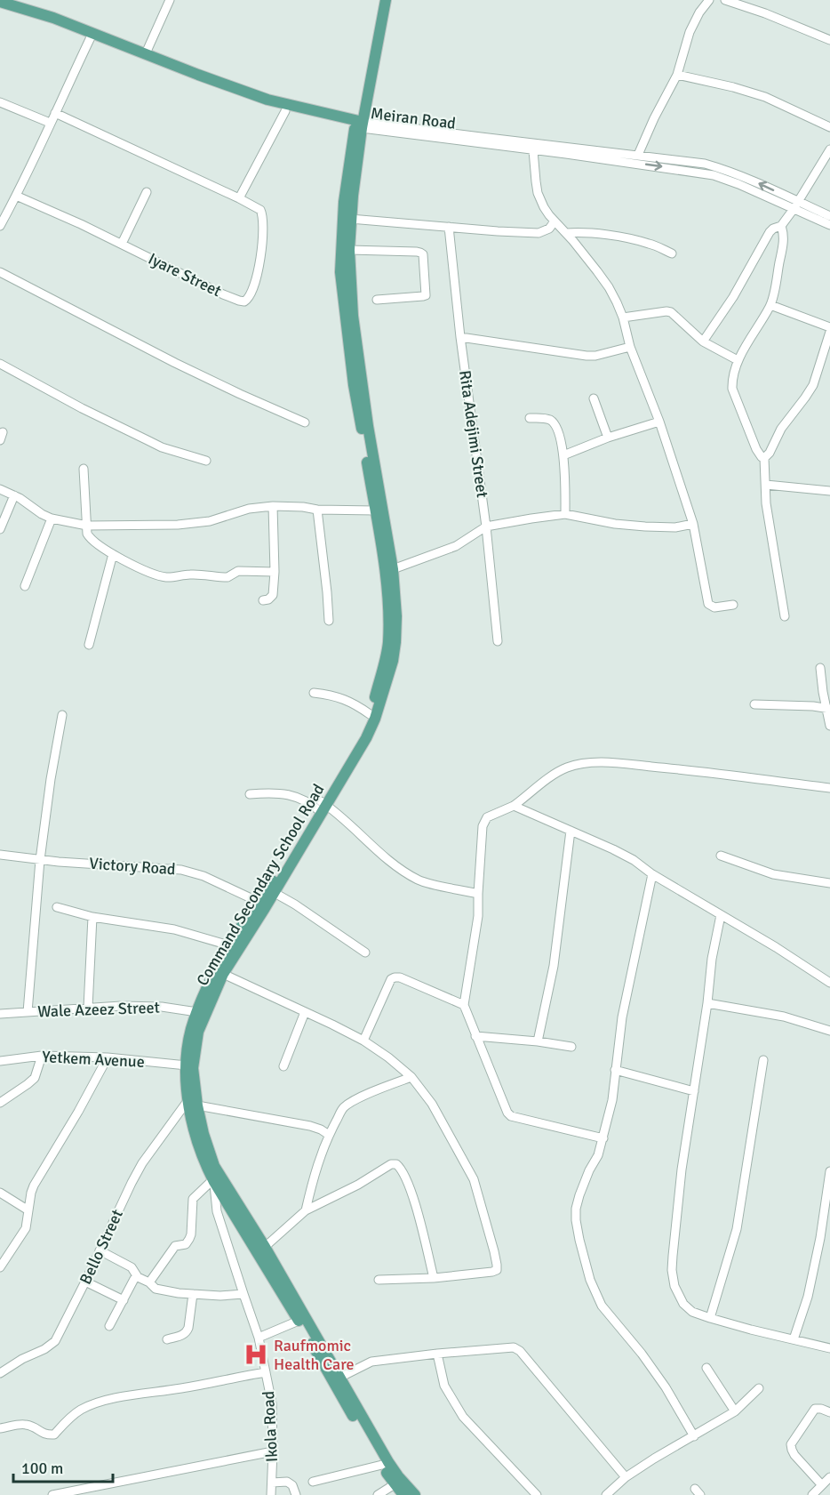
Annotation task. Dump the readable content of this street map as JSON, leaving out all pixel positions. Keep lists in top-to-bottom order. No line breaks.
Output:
{"streets":{"main road":["Meiran Road","Command Secondary School Road"],"street":["Iyare Street","Rita Adejimi Street","Victory Road","Wale Azeez Street","Yetkem Avenue","Bello Street","Ikola Road"]},"crossings":[["Victory Road","Command Secondary School Road"],["Command Secondary School Road","Wale Azeez Street"],["Command Secondary School Road","Yetkem Avenue"],["Command Secondary School Road","Bello Street"],["Command Secondary School Road","Ikola Road"]],"places":{"hospital":["Raufmomic Health Care"]},"scale_bar":"100 m"}
